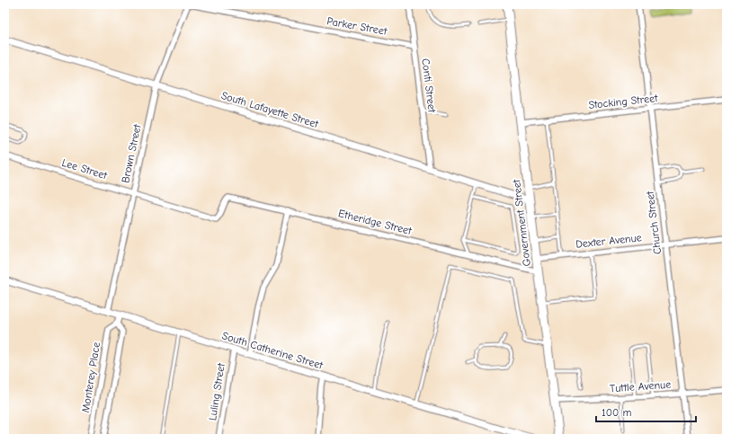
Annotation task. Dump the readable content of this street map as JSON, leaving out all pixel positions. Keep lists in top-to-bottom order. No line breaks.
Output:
{"streets":{"main road":["Government Street"],"street":["Parker Street","Conti Street","Stocking Street","South Lafayette Street","Brown Street","Lee Street","Etheridge Street","Church Street","Dexter Avenue","South Catherine Street","Monterey Place","Tuttle Avenue","Luling Street"]},"crossings":[["Parker Street","Conti Street"],["Parker Street","Brown Street"],["Conti Street","South Lafayette Street"],["Stocking Street","Government Street"],["Stocking Street","Church Street"],["South Lafayette Street","Brown Street"],["South Lafayette Street","Government Street"],["Brown Street","Lee Street"],["Brown Street","South Catherine Street"],["Lee Street","Etheridge Street"],["Etheridge Street","Government Street"],["Government Street","Dexter Avenue"],["Government Street","Tuttle Avenue"],["Church Street","Dexter Avenue"],["Church Street","Tuttle Avenue"],["South Catherine Street","Monterey Place"],["South Catherine Street","Luling Street"]],"scale_bar":"100 m"}
